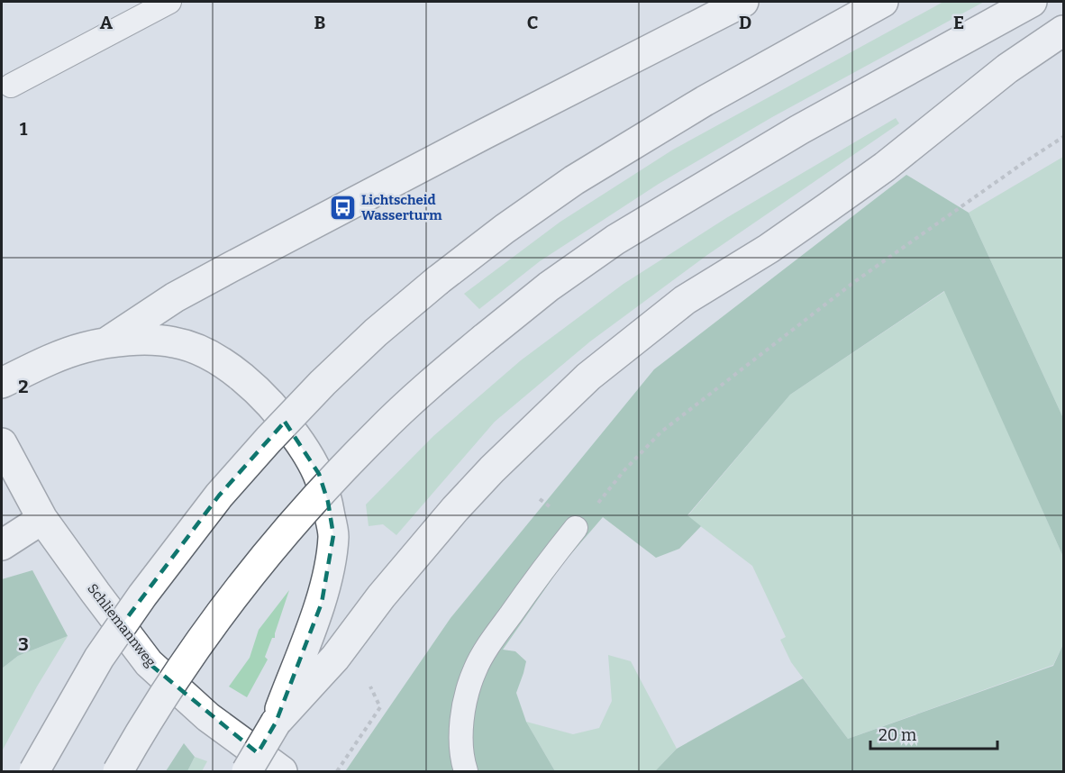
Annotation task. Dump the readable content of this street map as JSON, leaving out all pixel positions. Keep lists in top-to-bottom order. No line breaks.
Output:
{"streets":{"main road":["Schliemannweg"]},"places":{"bus stop":["Lichtscheid Wasserturm"]},"scale_bar":"20 m","grid":{"columns":["A","B","C","D","E"],"rows":["1","2","3"]}}
